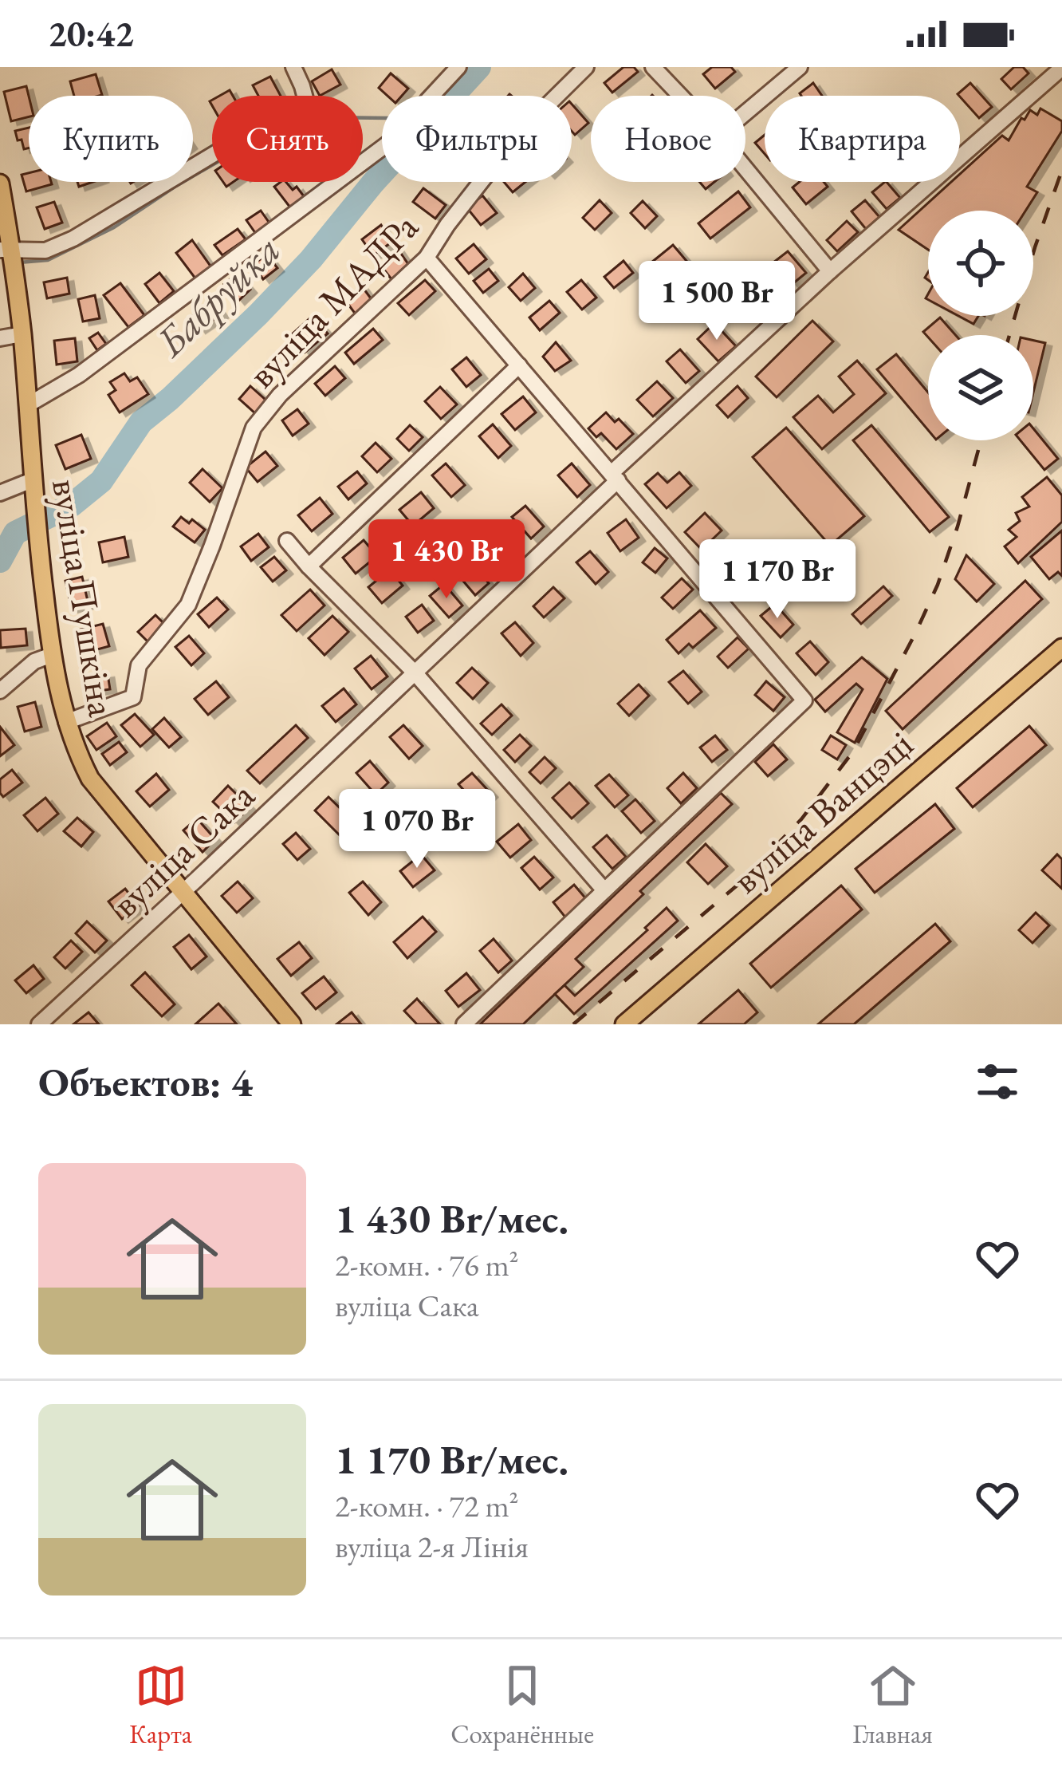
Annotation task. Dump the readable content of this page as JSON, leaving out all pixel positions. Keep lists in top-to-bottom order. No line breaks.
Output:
{"streets":{"main road":["вуліца Пушкіна","вуліца Ванцэці"],"street":["вуліца МАДРа","вуліца Сака"]},"crossings":[["вуліца МАДРа","вуліца Пушкіна"],["вуліца Пушкіна","вуліца Сака"]],"water":["Бабруйка"],"page":{"status":"20:42","chip":["Купить","Снять","Фильтры","Новое","Квартира"],"price":["1 500 Br","1 430 Br","1 170 Br","1 070 Br"],"heading":"Объектов: 4","list":[{"name":"1 430 Br/мес.","note":"2-комн. · 76 m² · вуліца Сака"},{"name":"1 170 Br/мес.","note":"2-комн. · 72 m² · вуліца 2-я Лінія"}],"tabs":["Карта","Сохранённые","Главная"]}}
